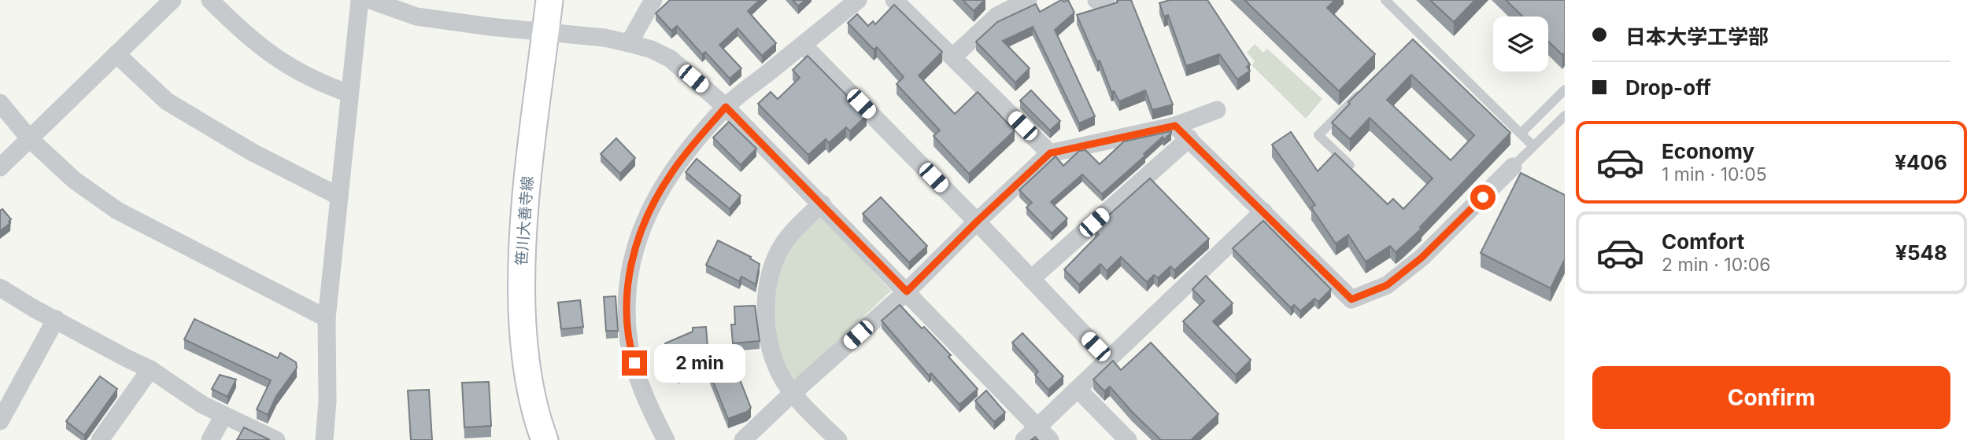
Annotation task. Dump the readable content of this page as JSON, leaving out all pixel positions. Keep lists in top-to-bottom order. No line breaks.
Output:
{"streets":{"street":["笹川大善寺線"]},"page":{"banner":["日本大学工学部","Drop-off"],"list":[{"name":"Economy","note":"1 min · 10:05","value":"¥406"},{"name":"Comfort","note":"2 min · 10:06","value":"¥548"}],"bubble":"2 min","buttons":"Confirm"}}
